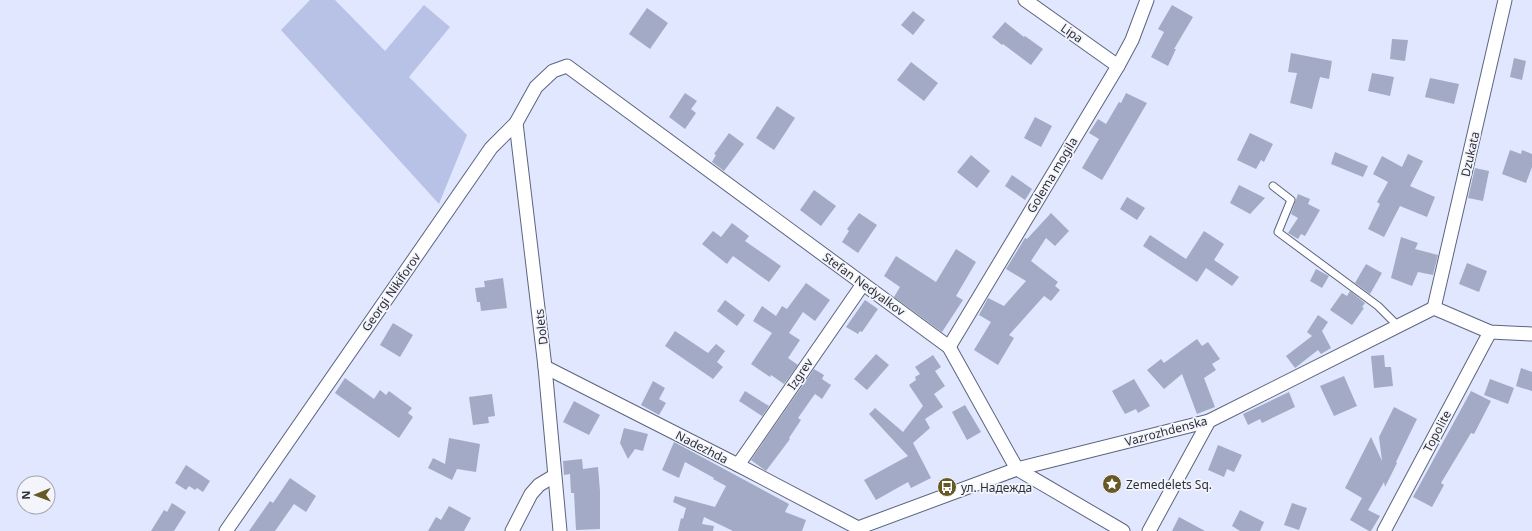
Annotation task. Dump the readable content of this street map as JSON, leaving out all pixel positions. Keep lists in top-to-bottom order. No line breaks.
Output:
{"streets":{"street":["Lipa","Dzukata","Golema mogila","Stefan Nedyalkov","Georgi Nikiforov","Dolets","Izgrev","Vazrozhdenska","Topolite","Nadezhda"]},"crossings":[["Lipa","Golema mogila"],["Dzukata","Vazrozhdenska"],["Golema mogila","Stefan Nedyalkov"],["Stefan Nedyalkov","Georgi Nikiforov"],["Stefan Nedyalkov","Izgrev"],["Stefan Nedyalkov","Vazrozhdenska"],["Georgi Nikiforov","Dolets"],["Dolets","Nadezhda"],["Izgrev","Nadezhda"],["Vazrozhdenska","Nadezhda"]],"places":{"place":["Zemedelets Sq."],"bus stop":["ул. Надежда"]},"north":"left"}
